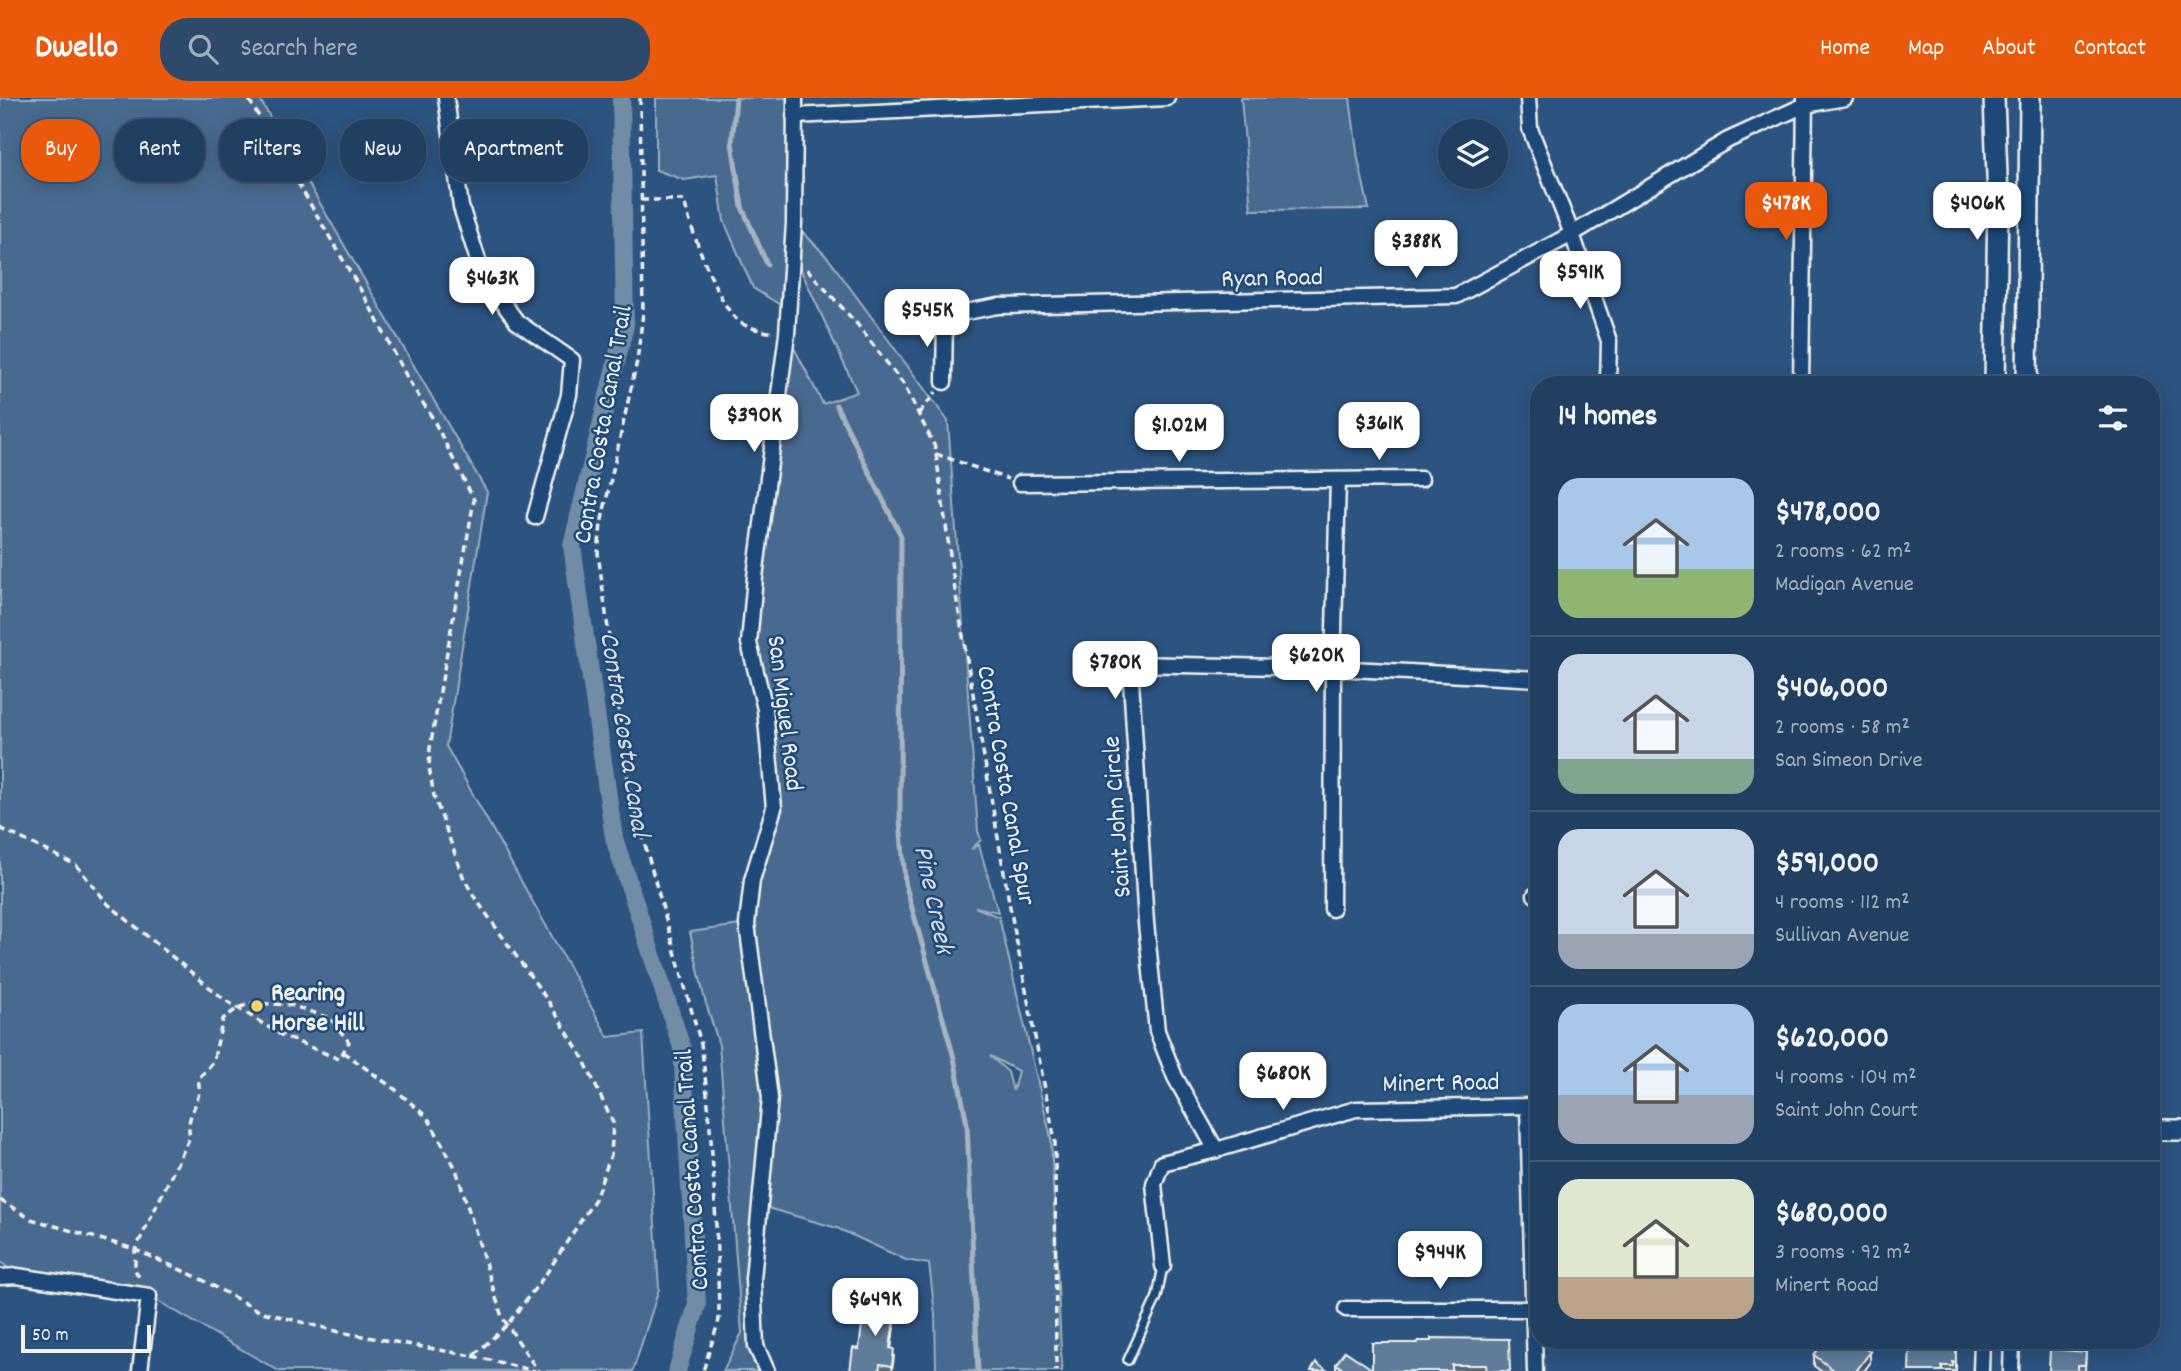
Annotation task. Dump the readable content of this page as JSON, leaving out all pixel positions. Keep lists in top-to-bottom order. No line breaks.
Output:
{"streets":{"street":["Ryan Road","San Miguel Road","Saint John Circle","Minert Road"],"path":["Contra Costa Canal Trail","Contra Costa Canal Spur"]},"crossings":[["San Miguel Road","Contra Costa Canal Spur"],["Saint John Circle","Minert Road"]],"water":["Contra Costa Canal","Pine Creek"],"places":["Rearing Horse Hill"],"scale_bar":"50 m","page":{"header":"Dwello","search":"Search here","nav":["Home","Map","About","Contact"],"chip":["Buy","Rent","Filters","New","Apartment"],"price":["$478K","$406K","$388K","$591K","$463K","$545K","$390K","$361K","$1.02M","$620K","$780K","$680K","$944K","$649K"],"heading":"14 homes","list":[{"name":"$478,000","note":"2 rooms · 62 m² · Madigan Avenue"},{"name":"$406,000","note":"2 rooms · 58 m² · San Simeon Drive"},{"name":"$591,000","note":"4 rooms · 112 m² · Sullivan Avenue"},{"name":"$620,000","note":"4 rooms · 104 m² · Saint John Court"},{"name":"$680,000","note":"3 rooms · 92 m² · Minert Road"}],"scale":"50 m"}}
